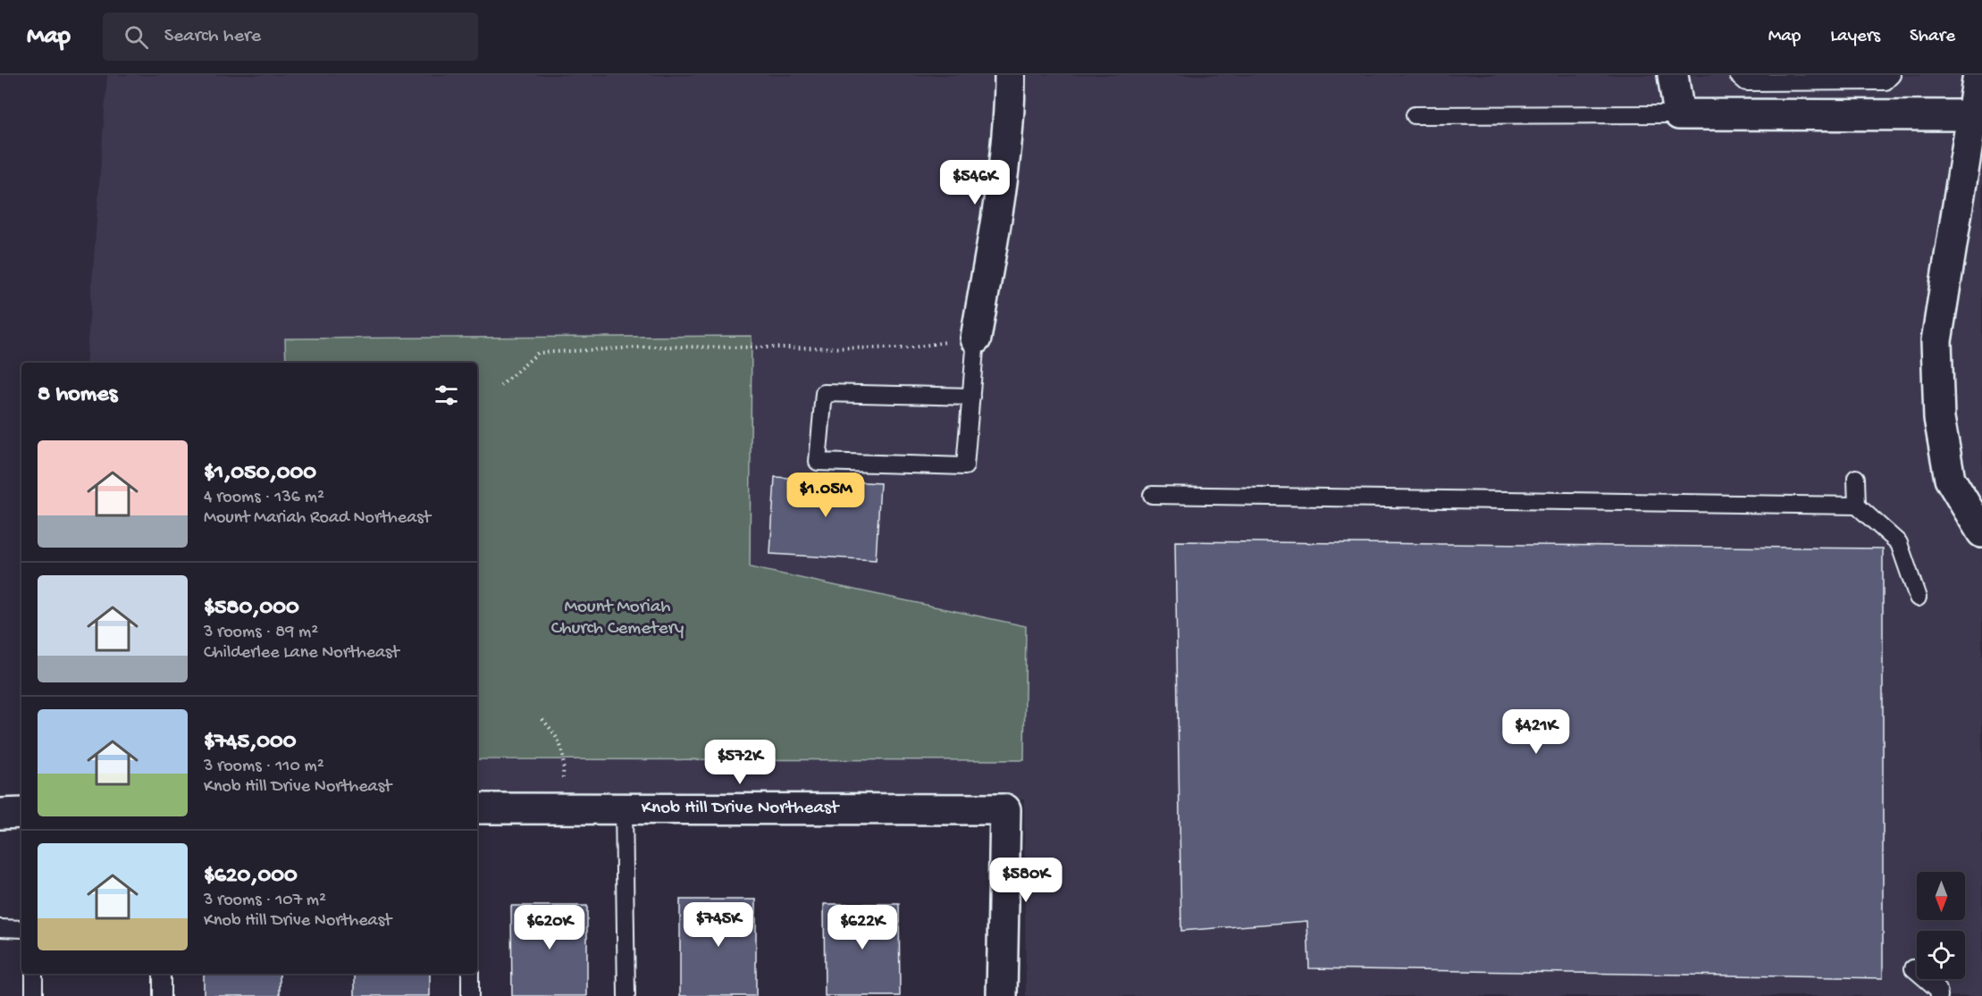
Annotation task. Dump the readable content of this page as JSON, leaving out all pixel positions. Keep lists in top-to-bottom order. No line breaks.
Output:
{"streets":{"street":["Knob Hill Drive Northeast"]},"parks":["Mount Moriah Church Cemetery"],"north":"bottom","page":{"header":"Map","search":"Search here","nav":["Map","Layers","Share"],"price":["$546K","$1.05M","$421K","$572K","$580K","$745K","$620K","$622K"],"heading":"8 homes","list":[{"name":"$1,050,000","note":"4 rooms · 136 m² · Mount Mariah Road Northeast"},{"name":"$580,000","note":"3 rooms · 89 m² · Childerlee Lane Northeast"},{"name":"$745,000","note":"3 rooms · 110 m² · Knob Hill Drive Northeast"},{"name":"$620,000","note":"3 rooms · 107 m² · Knob Hill Drive Northeast"}]}}
